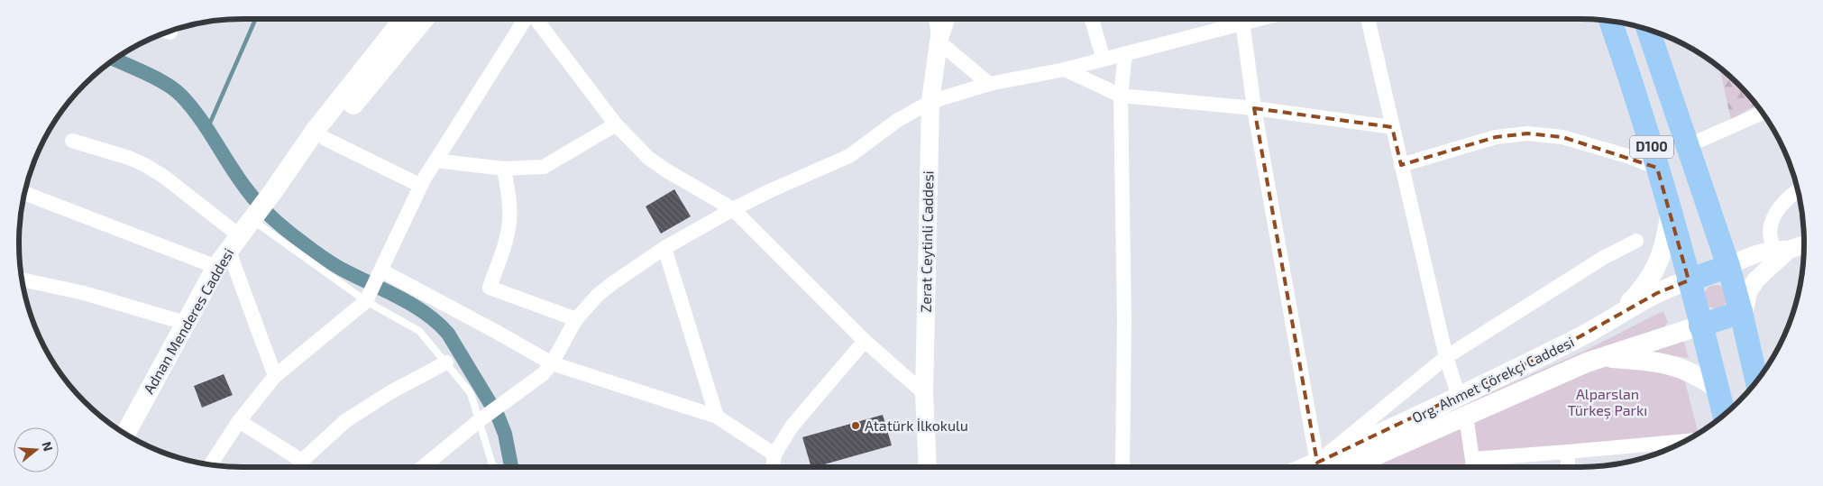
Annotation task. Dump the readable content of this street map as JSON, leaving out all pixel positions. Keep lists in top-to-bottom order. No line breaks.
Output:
{"streets":{"highway":["D100"],"main road":["Adnan Menderes Caddesi","Org. Ahmet Çörekçi Caddesi"],"street":["Zerat Ceytinli Caddesi"]},"crossings":[["D100","Org. Ahmet Çörekçi Caddesi"]],"parks":["Alparslan Türkeş Parkı"],"places":["Atatürk İlkokulu"],"north":"right"}
